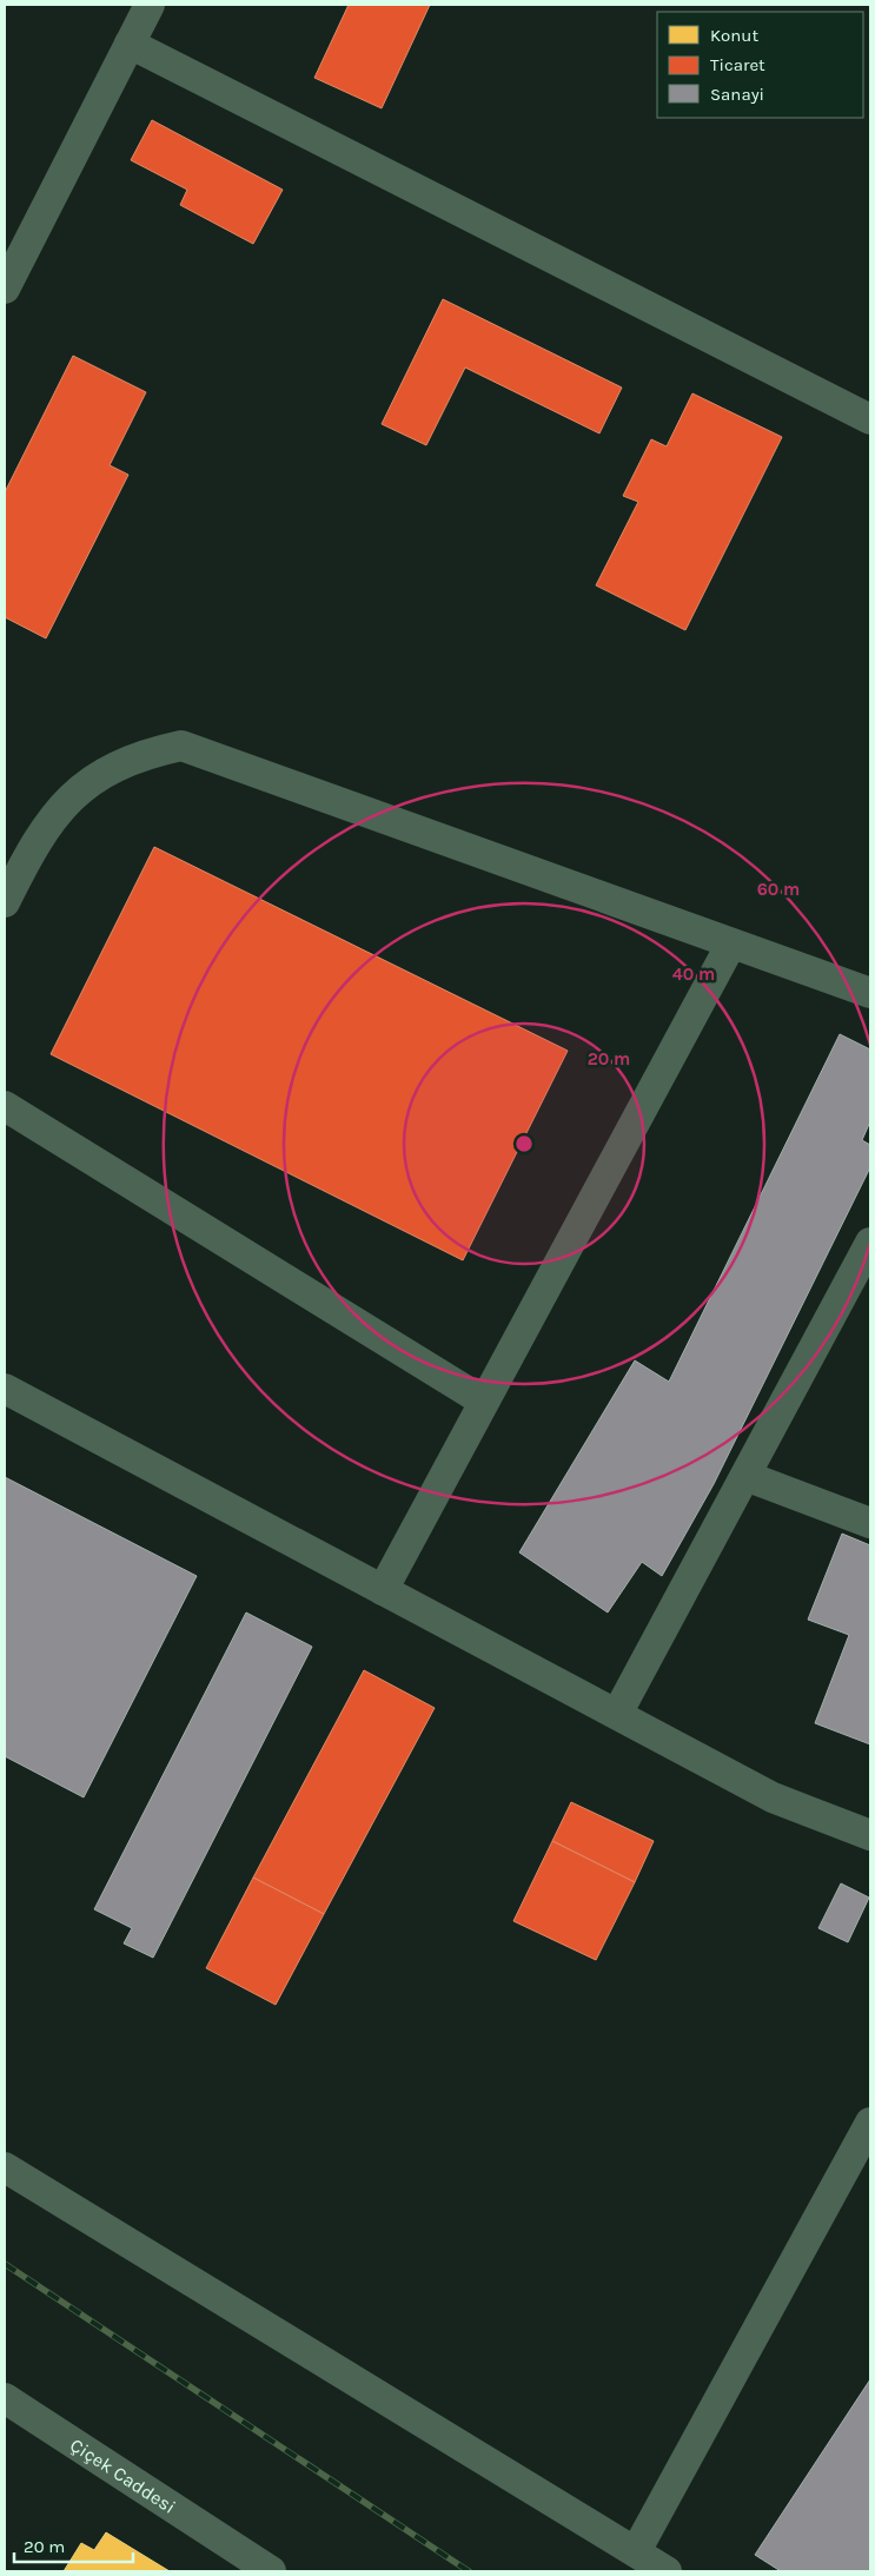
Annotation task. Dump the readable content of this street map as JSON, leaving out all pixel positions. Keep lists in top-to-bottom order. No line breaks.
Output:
{"streets":{"street":["Çiçek Caddesi"]},"legend":["Konut","Ticaret","Sanayi"],"scale_bar":"20 m","rings":["60 m","40 m","20 m"]}
